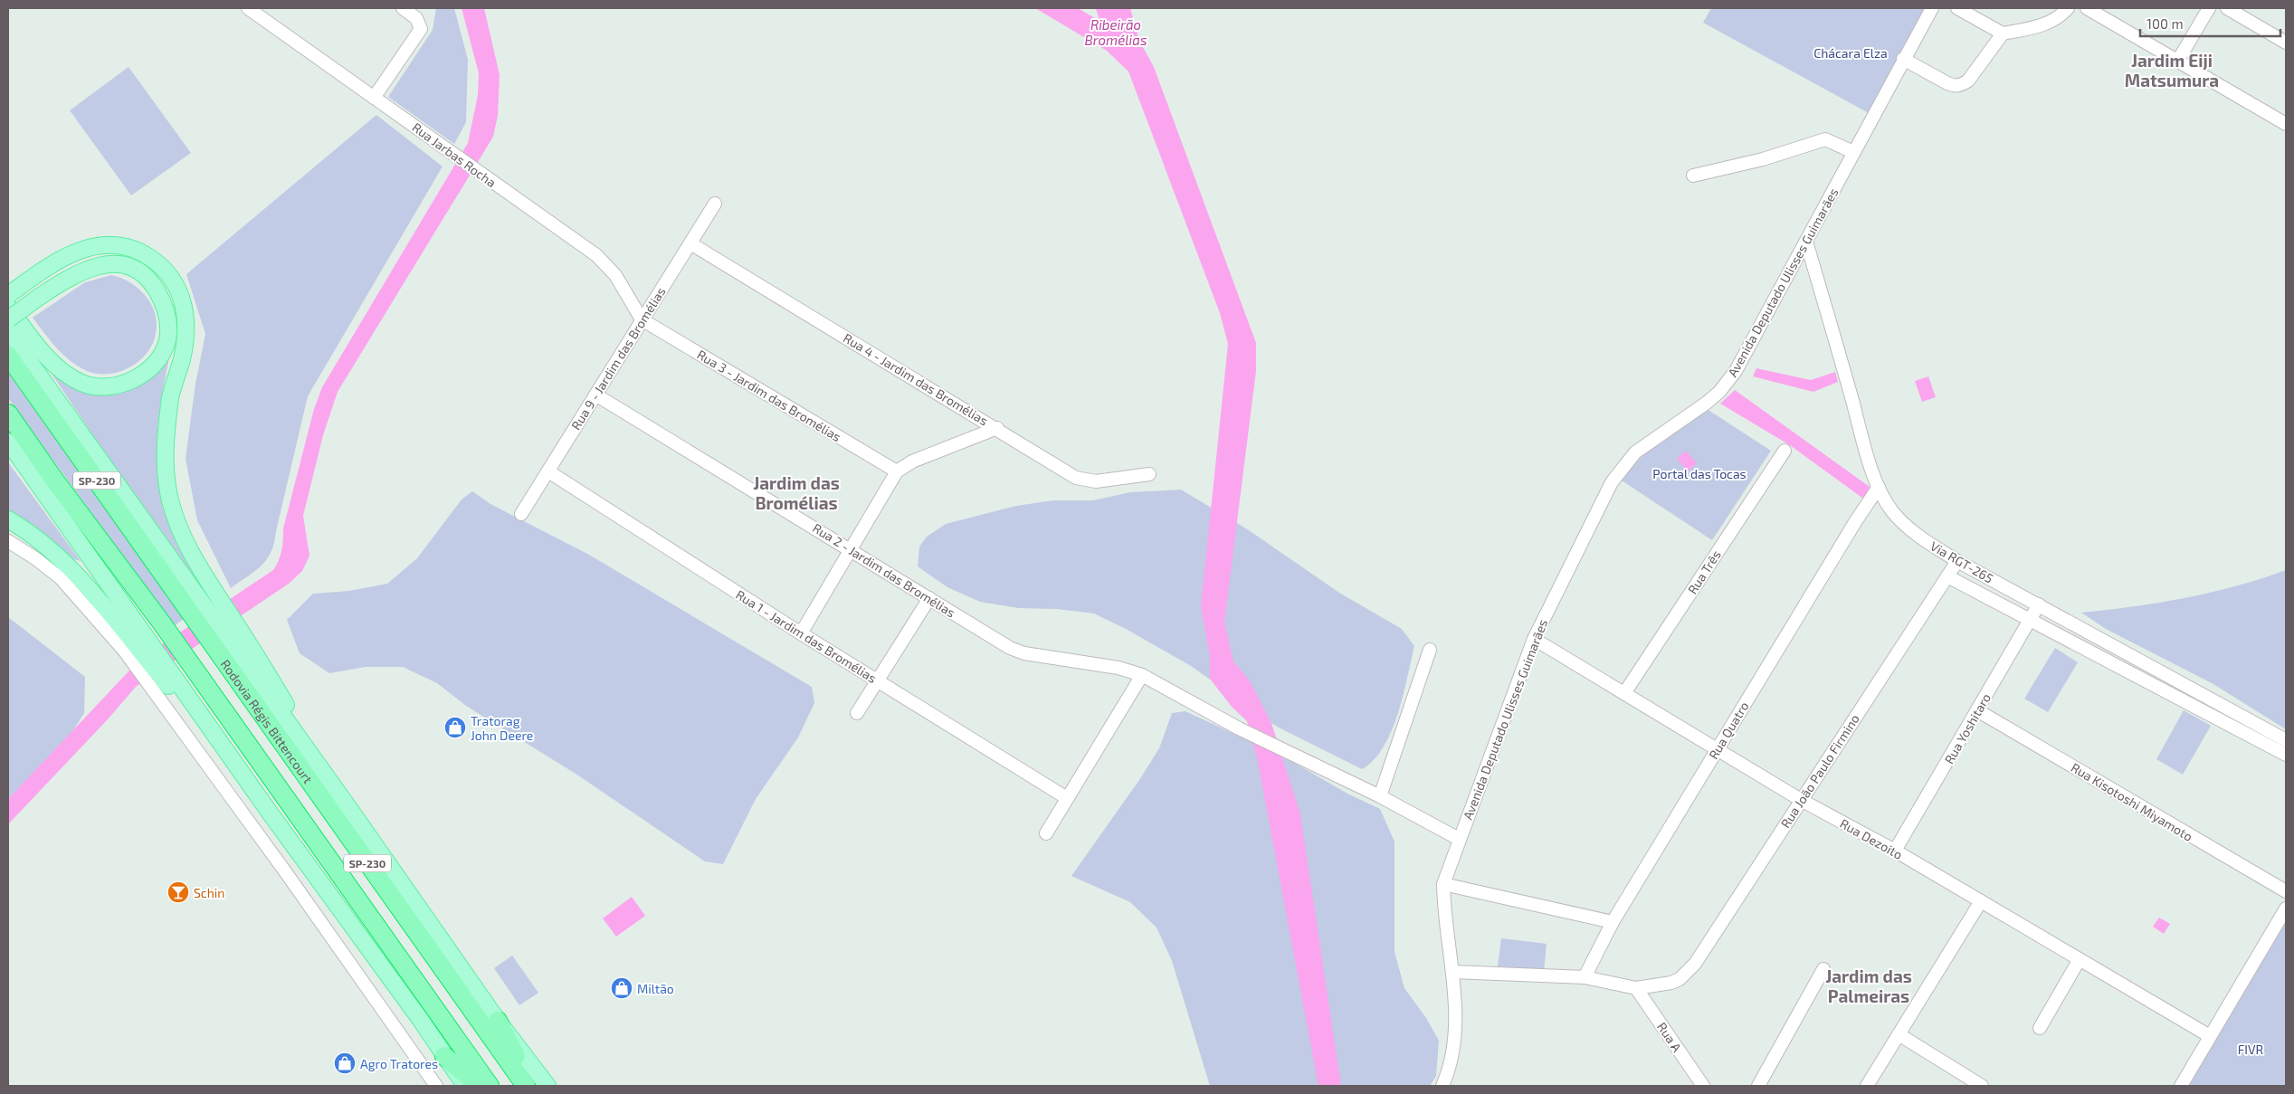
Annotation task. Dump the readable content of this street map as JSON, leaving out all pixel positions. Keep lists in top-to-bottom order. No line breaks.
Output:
{"streets":{"highway":["SP-230","Rodovia Régis Bittencourt"],"street":["Rua Jarbas Rocha","Avenida Deputado Ulisses Guimarães","Rua 9 - Jardim das Bromélias","Rua 4 - Jardim das Bromélias","Rua 3 - Jardim das Bromélias","Via RGT-265","Rua 2 - Jardim das Bromélias","Rua Três","Rua 1 - Jardim das Bromélias","Rua Yoshitaro","Rua Quatro","Rua João Paulo Firmino","Rua Kisotoshi Miyamoto","Rua Dezoito","Rua A"]},"crossings":[["Rua Jarbas Rocha","Rua 9 - Jardim das Bromélias"],["Rua Jarbas Rocha","Rua 3 - Jardim das Bromélias"],["Avenida Deputado Ulisses Guimarães","Via RGT-265"],["Avenida Deputado Ulisses Guimarães","Rua 2 - Jardim das Bromélias"],["Avenida Deputado Ulisses Guimarães","Rua Dezoito"],["Rua 9 - Jardim das Bromélias","Rua 4 - Jardim das Bromélias"],["Rua 9 - Jardim das Bromélias","Rua 3 - Jardim das Bromélias"],["Rua 9 - Jardim das Bromélias","Rua 2 - Jardim das Bromélias"],["Rua 9 - Jardim das Bromélias","Rua 1 - Jardim das Bromélias"],["Via RGT-265","Rua Yoshitaro"],["Via RGT-265","Rua Quatro"],["Via RGT-265","Rua João Paulo Firmino"],["Rua Três","Rua Dezoito"],["Rua Yoshitaro","Rua Kisotoshi Miyamoto"],["Rua Yoshitaro","Rua Dezoito"],["Rua Quatro","Rua Dezoito"],["Rua João Paulo Firmino","Rua Dezoito"],["Rua João Paulo Firmino","Rua A"]],"districts":["Jardim Eiji Matsumura","Jardim das Bromélias","Jardim das Palmeiras"],"water":["Ribeirão Bromélias"],"parks":["Chácara Elza","Portal das Tocas","FIVR"],"places":{"shop":["Tratorag John Deere","Miltão","Agro Tratores"],"bar":["Schin"]},"scale_bar":"100 m"}
